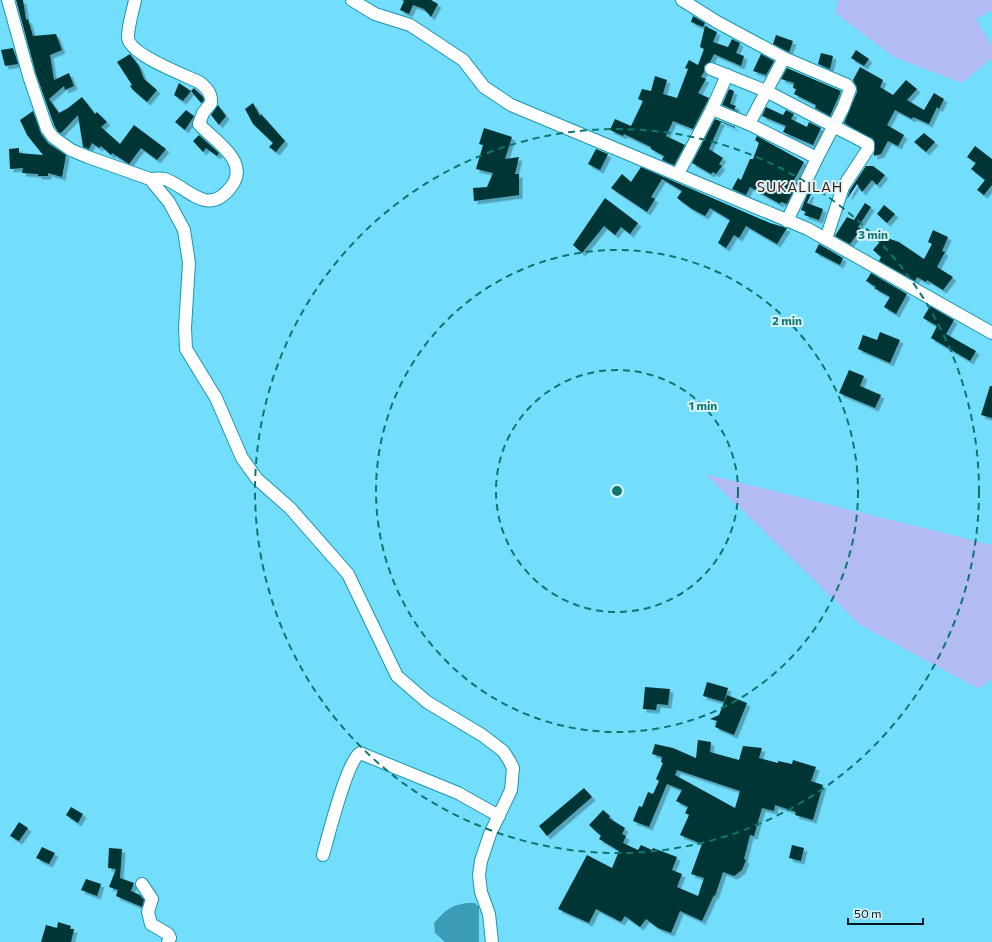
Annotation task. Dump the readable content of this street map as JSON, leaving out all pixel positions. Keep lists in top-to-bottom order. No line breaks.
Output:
{"districts":["SUKALILAH"],"scale_bar":"50 m","rings":["3 min","2 min","1 min"]}
